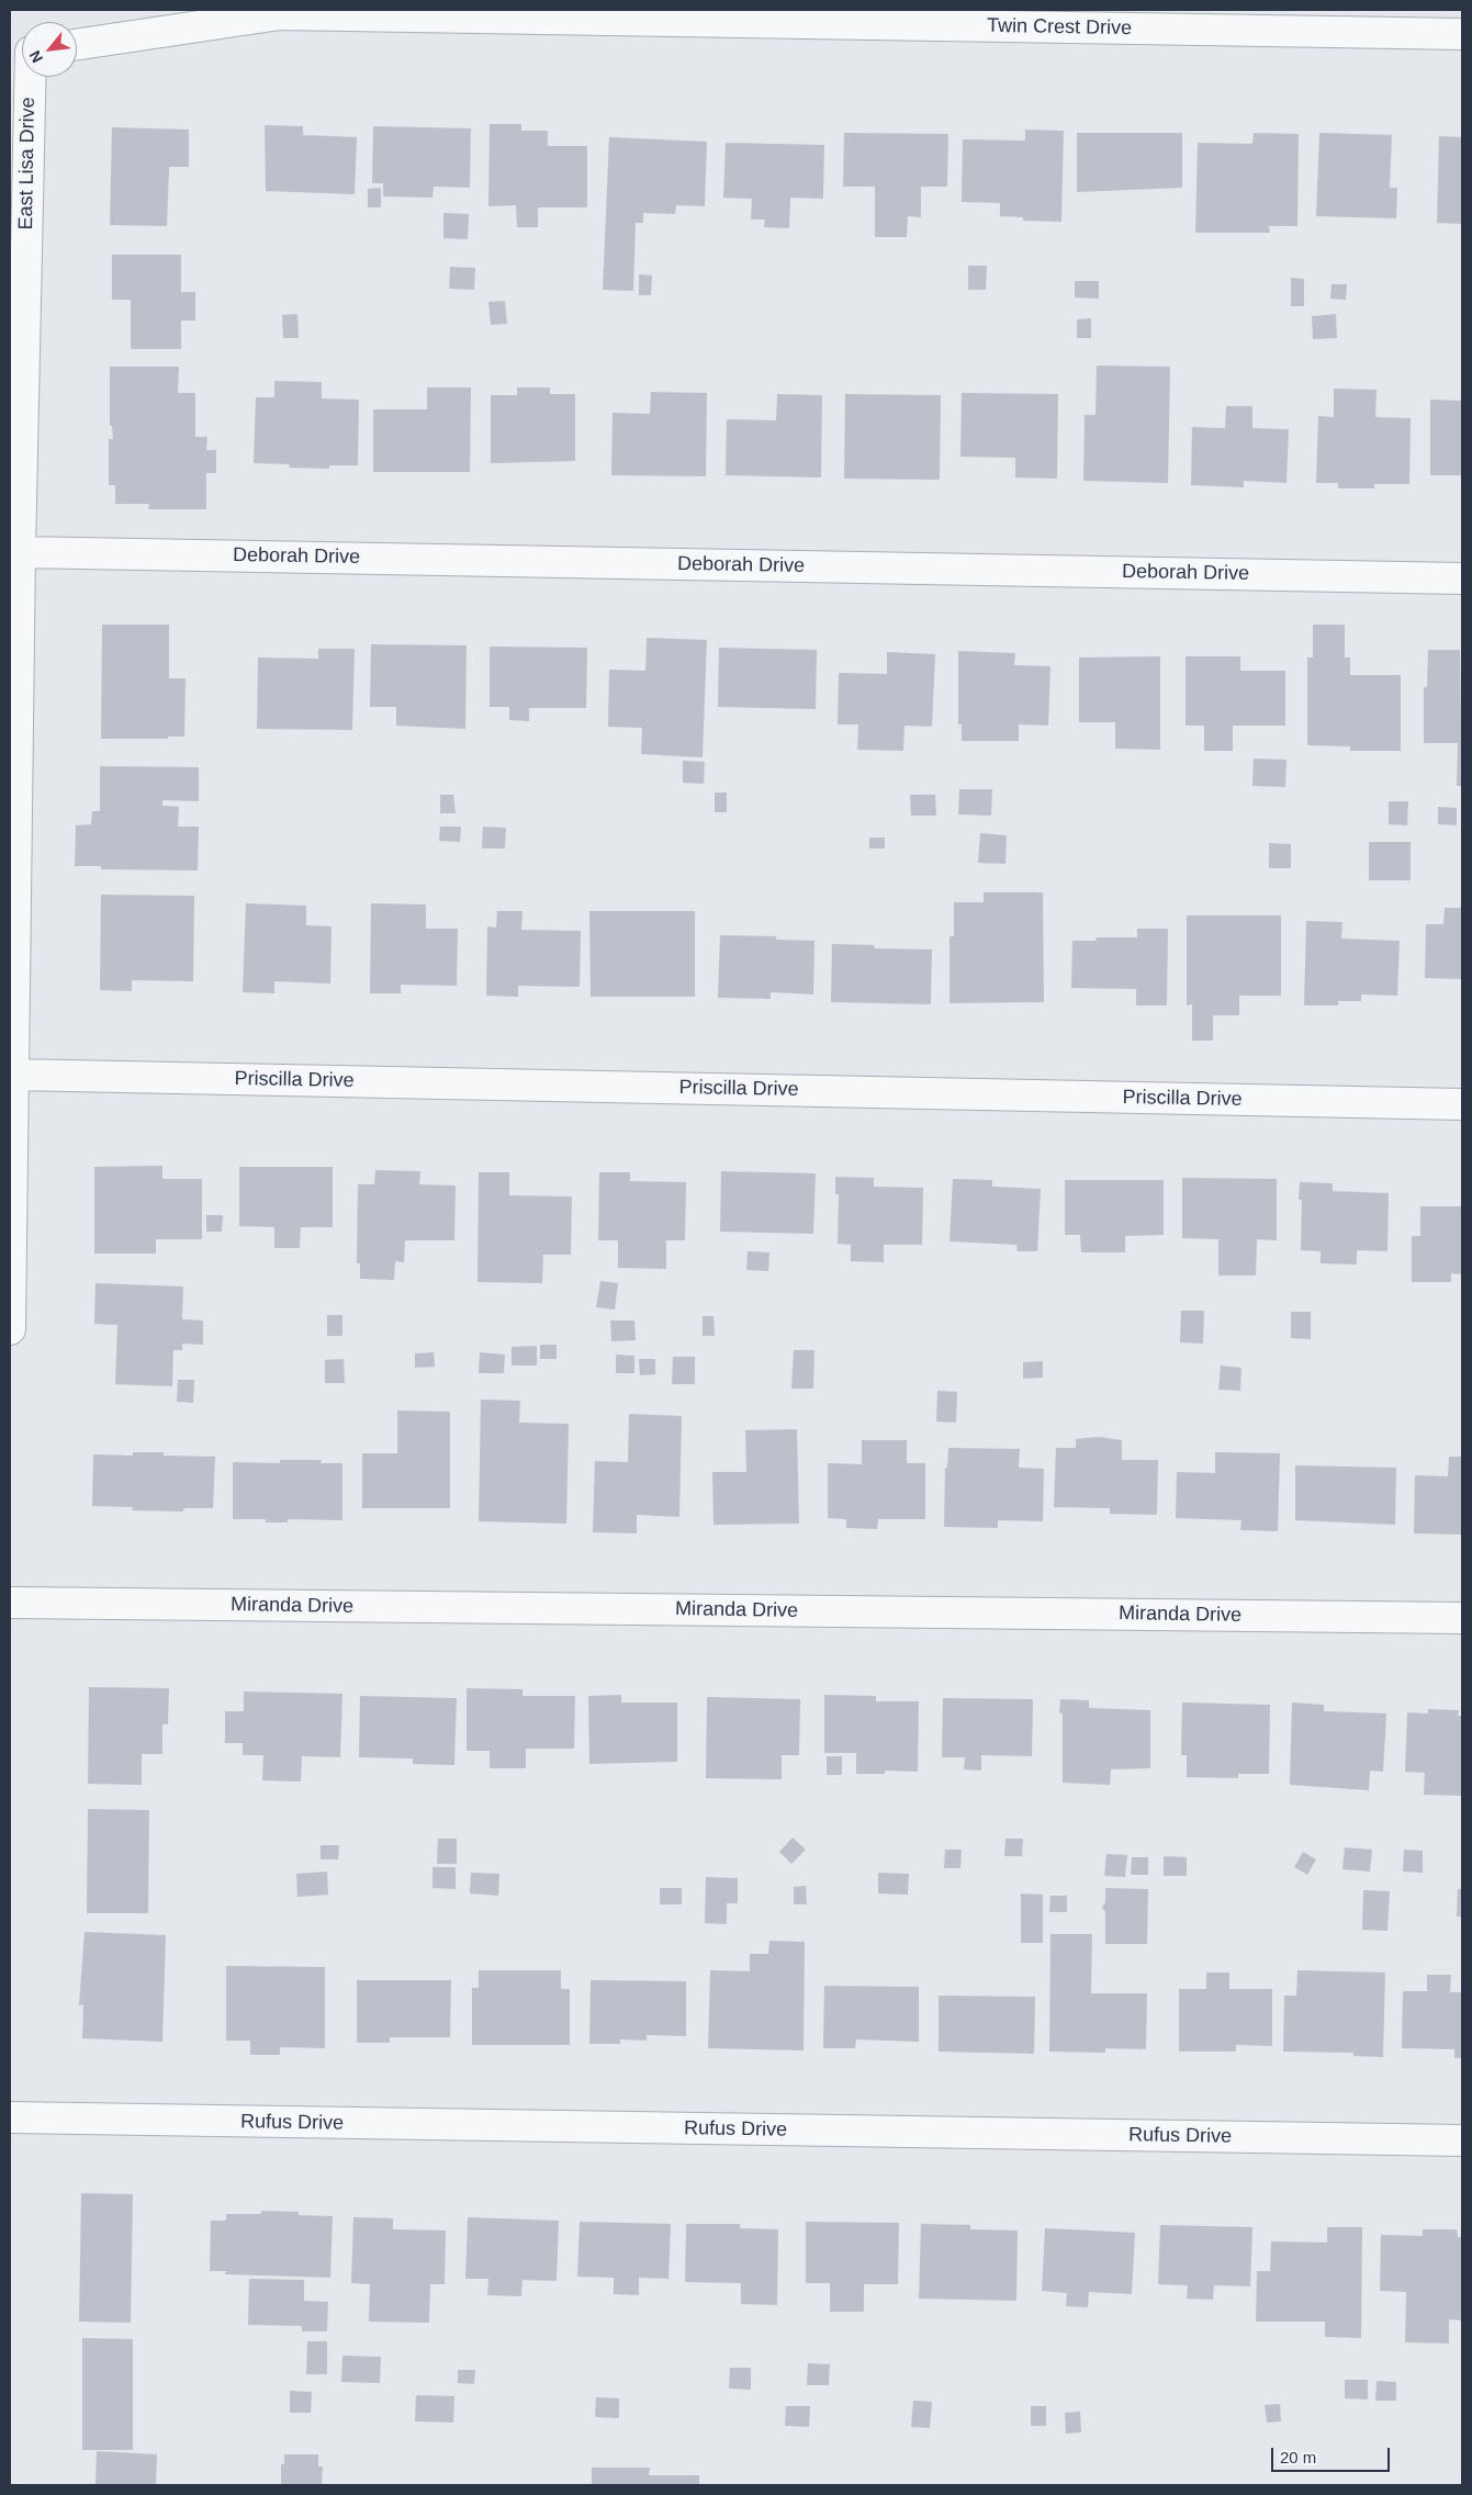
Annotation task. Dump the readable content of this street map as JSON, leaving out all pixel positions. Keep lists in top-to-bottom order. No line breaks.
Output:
{"streets":{"street":["Twin Crest Drive","East Lisa Drive","Deborah Drive","Priscilla Drive","Miranda Drive","Rufus Drive"]},"crossings":[["East Lisa Drive","Deborah Drive"],["East Lisa Drive","Priscilla Drive"]],"scale_bar":"20 m","north":"bottom left"}
